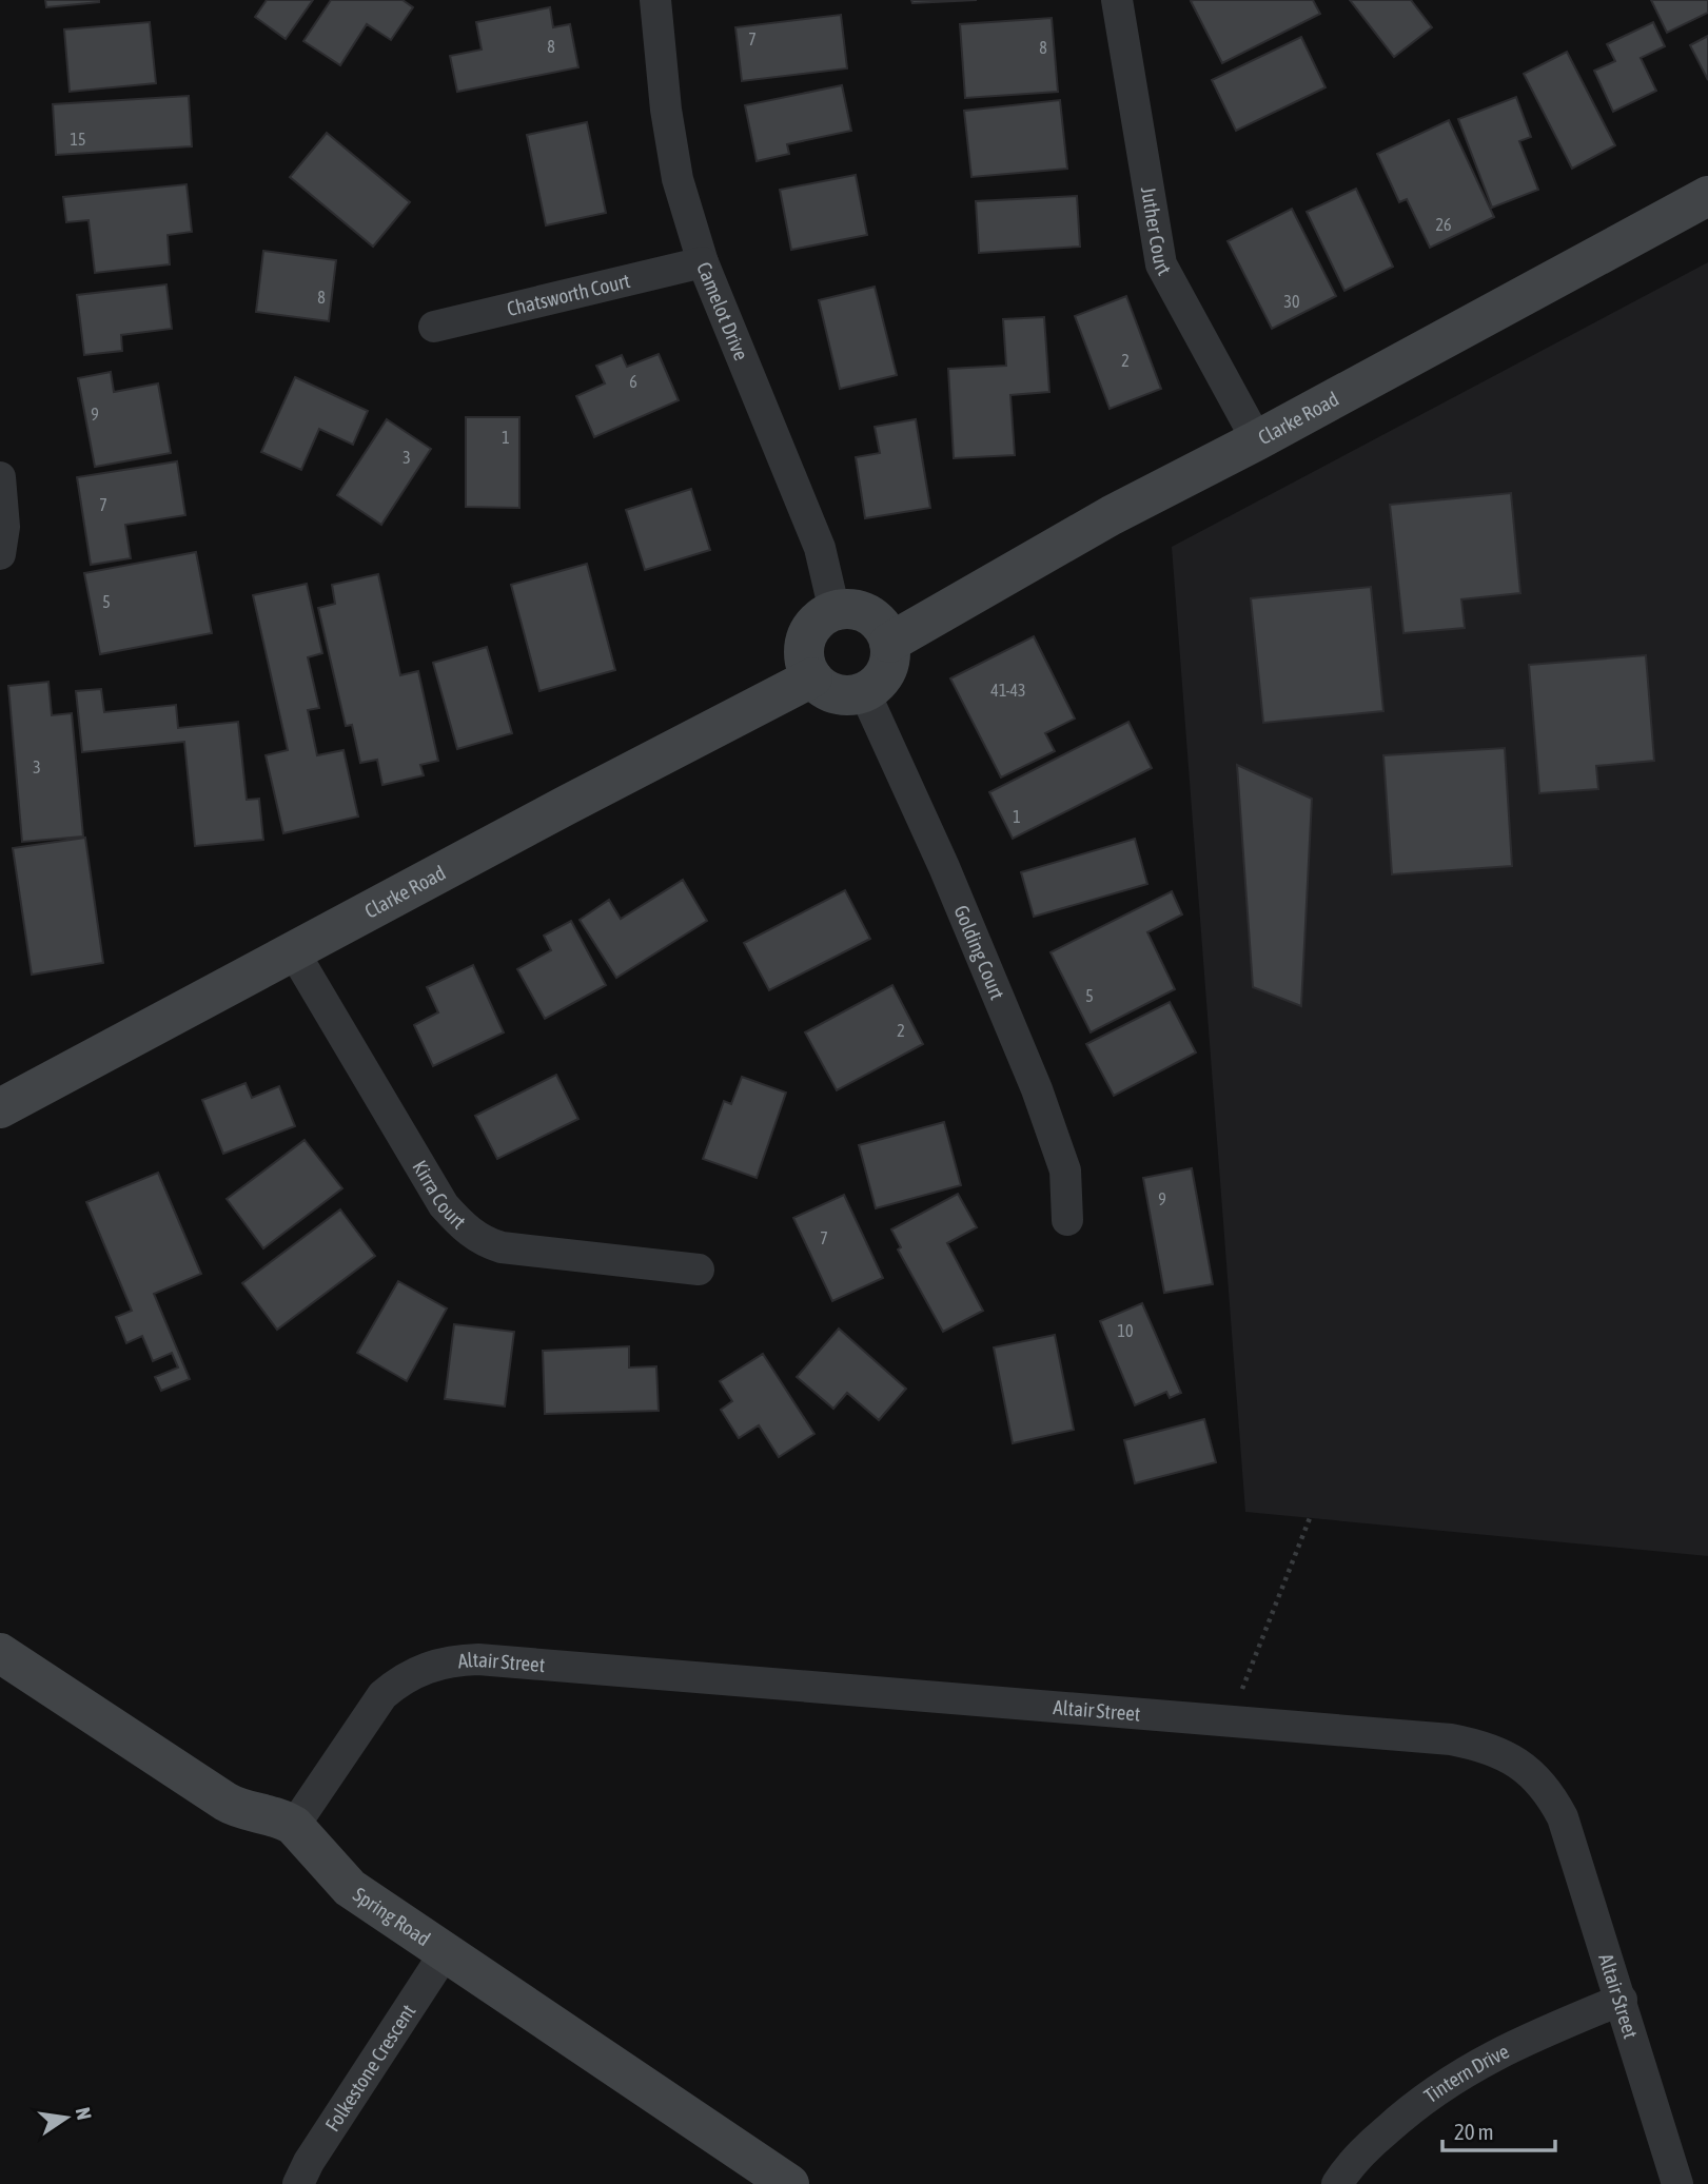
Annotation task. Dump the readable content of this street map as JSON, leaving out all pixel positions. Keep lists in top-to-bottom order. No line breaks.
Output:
{"streets":{"main road":["Clarke Road","Spring Road"],"street":["Juther Court","Chatsworth Court","Camelot Drive","Golding Court","Kirra Court","Altair Street","Folkestone Crescent","Tintern Drive"]},"crossings":[["Juther Court","Clarke Road"],["Chatsworth Court","Camelot Drive"],["Camelot Drive","Clarke Road"],["Camelot Drive","Golding Court"],["Clarke Road","Golding Court"],["Clarke Road","Kirra Court"],["Altair Street","Spring Road"],["Altair Street","Tintern Drive"],["Spring Road","Folkestone Crescent"]],"house_numbers":["7","8","8","15","26","8","30","2","6","9","1","3","7","5","41-43","3","1","5","2","9","7","10"],"scale_bar":"20 m","north":"right"}
